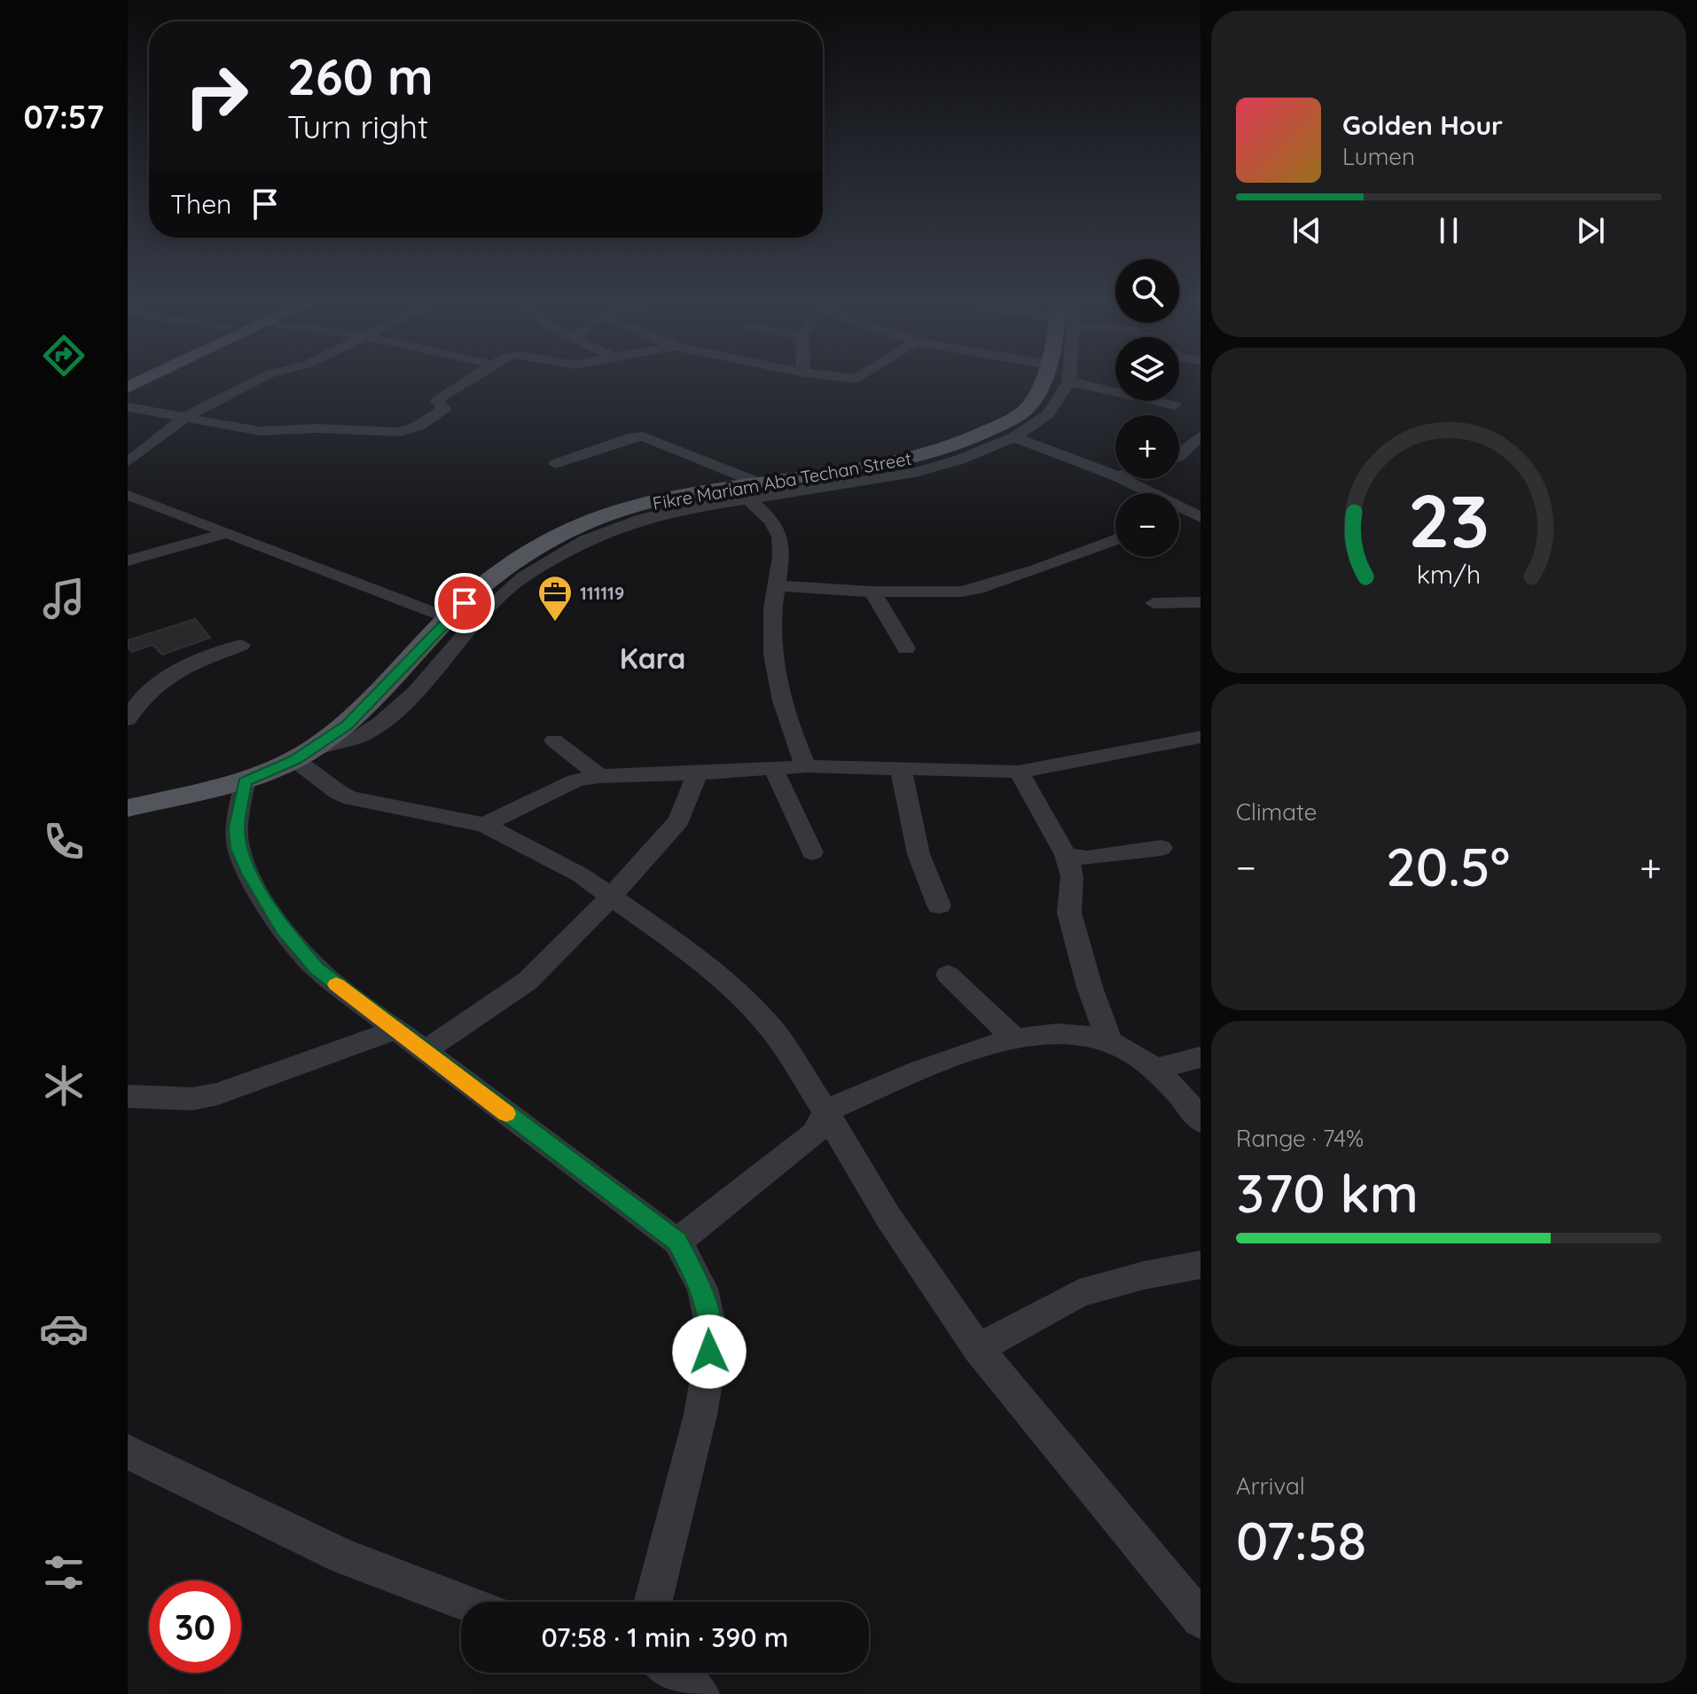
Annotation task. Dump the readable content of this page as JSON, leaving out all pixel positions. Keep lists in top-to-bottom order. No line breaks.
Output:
{"streets":{"main road":["Fikre Mariam Aba Techan Street"]},"districts":["Kara"],"places":{"office":["111119"]},"page":{"tabs":"07:57","turn":["260 m","Turn right"],"song":["Golden Hour","Lumen"],"then":"Then","map_buttons":["+","−"],"tile":["Climate",["Range · 74%","370 km"],["Arrival","07:58"]],"heat":["−","20.5°","+"],"limit":"30","trip":"07:58 · 1 min · 390 m","gauge":["23","km/h"]}}
